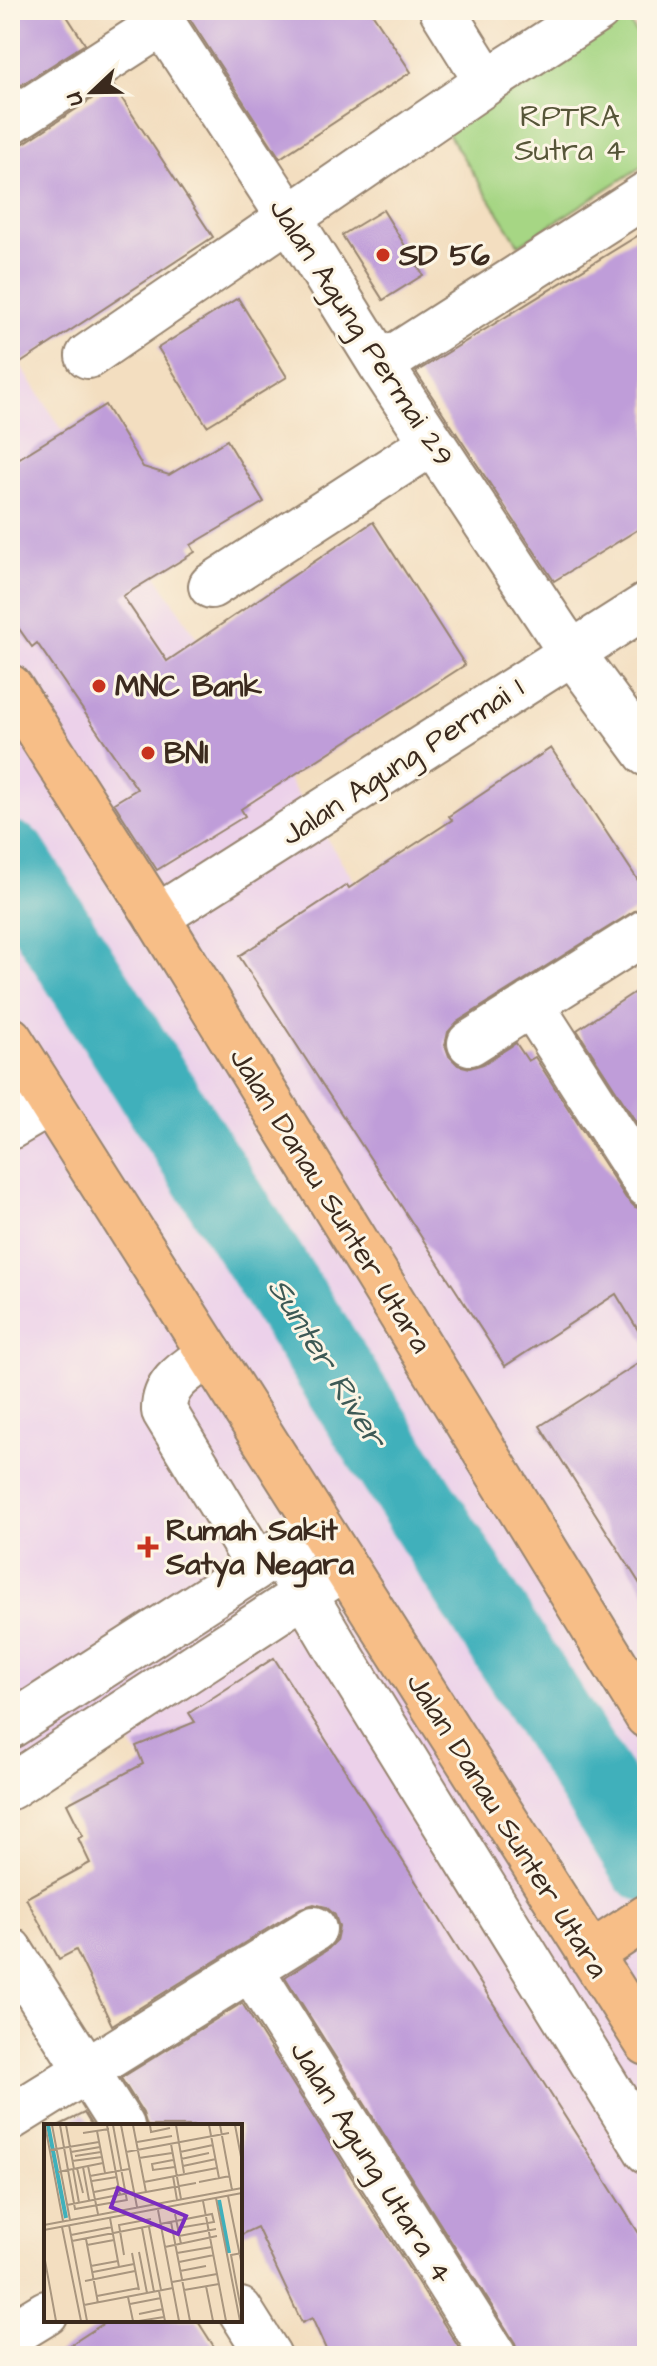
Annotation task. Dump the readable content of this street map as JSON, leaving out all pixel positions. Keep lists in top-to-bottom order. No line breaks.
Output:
{"streets":{"main road":["Jalan Danau Sunter Utara"],"street":["Jalan Agung Permai 29","Jalan Agung Permai 1","Jalan Agung Utara 4"]},"crossings":[["Jalan Agung Permai 29","Jalan Agung Permai 1"],["Jalan Agung Permai 1","Jalan Danau Sunter Utara"]],"water":["Sunter River"],"parks":["RPTRA Sutra 4"],"places":{"other":["SD 56","MNC Bank","BNI"],"health":["Rumah Sakit Satya Negara"]},"north":"left"}
